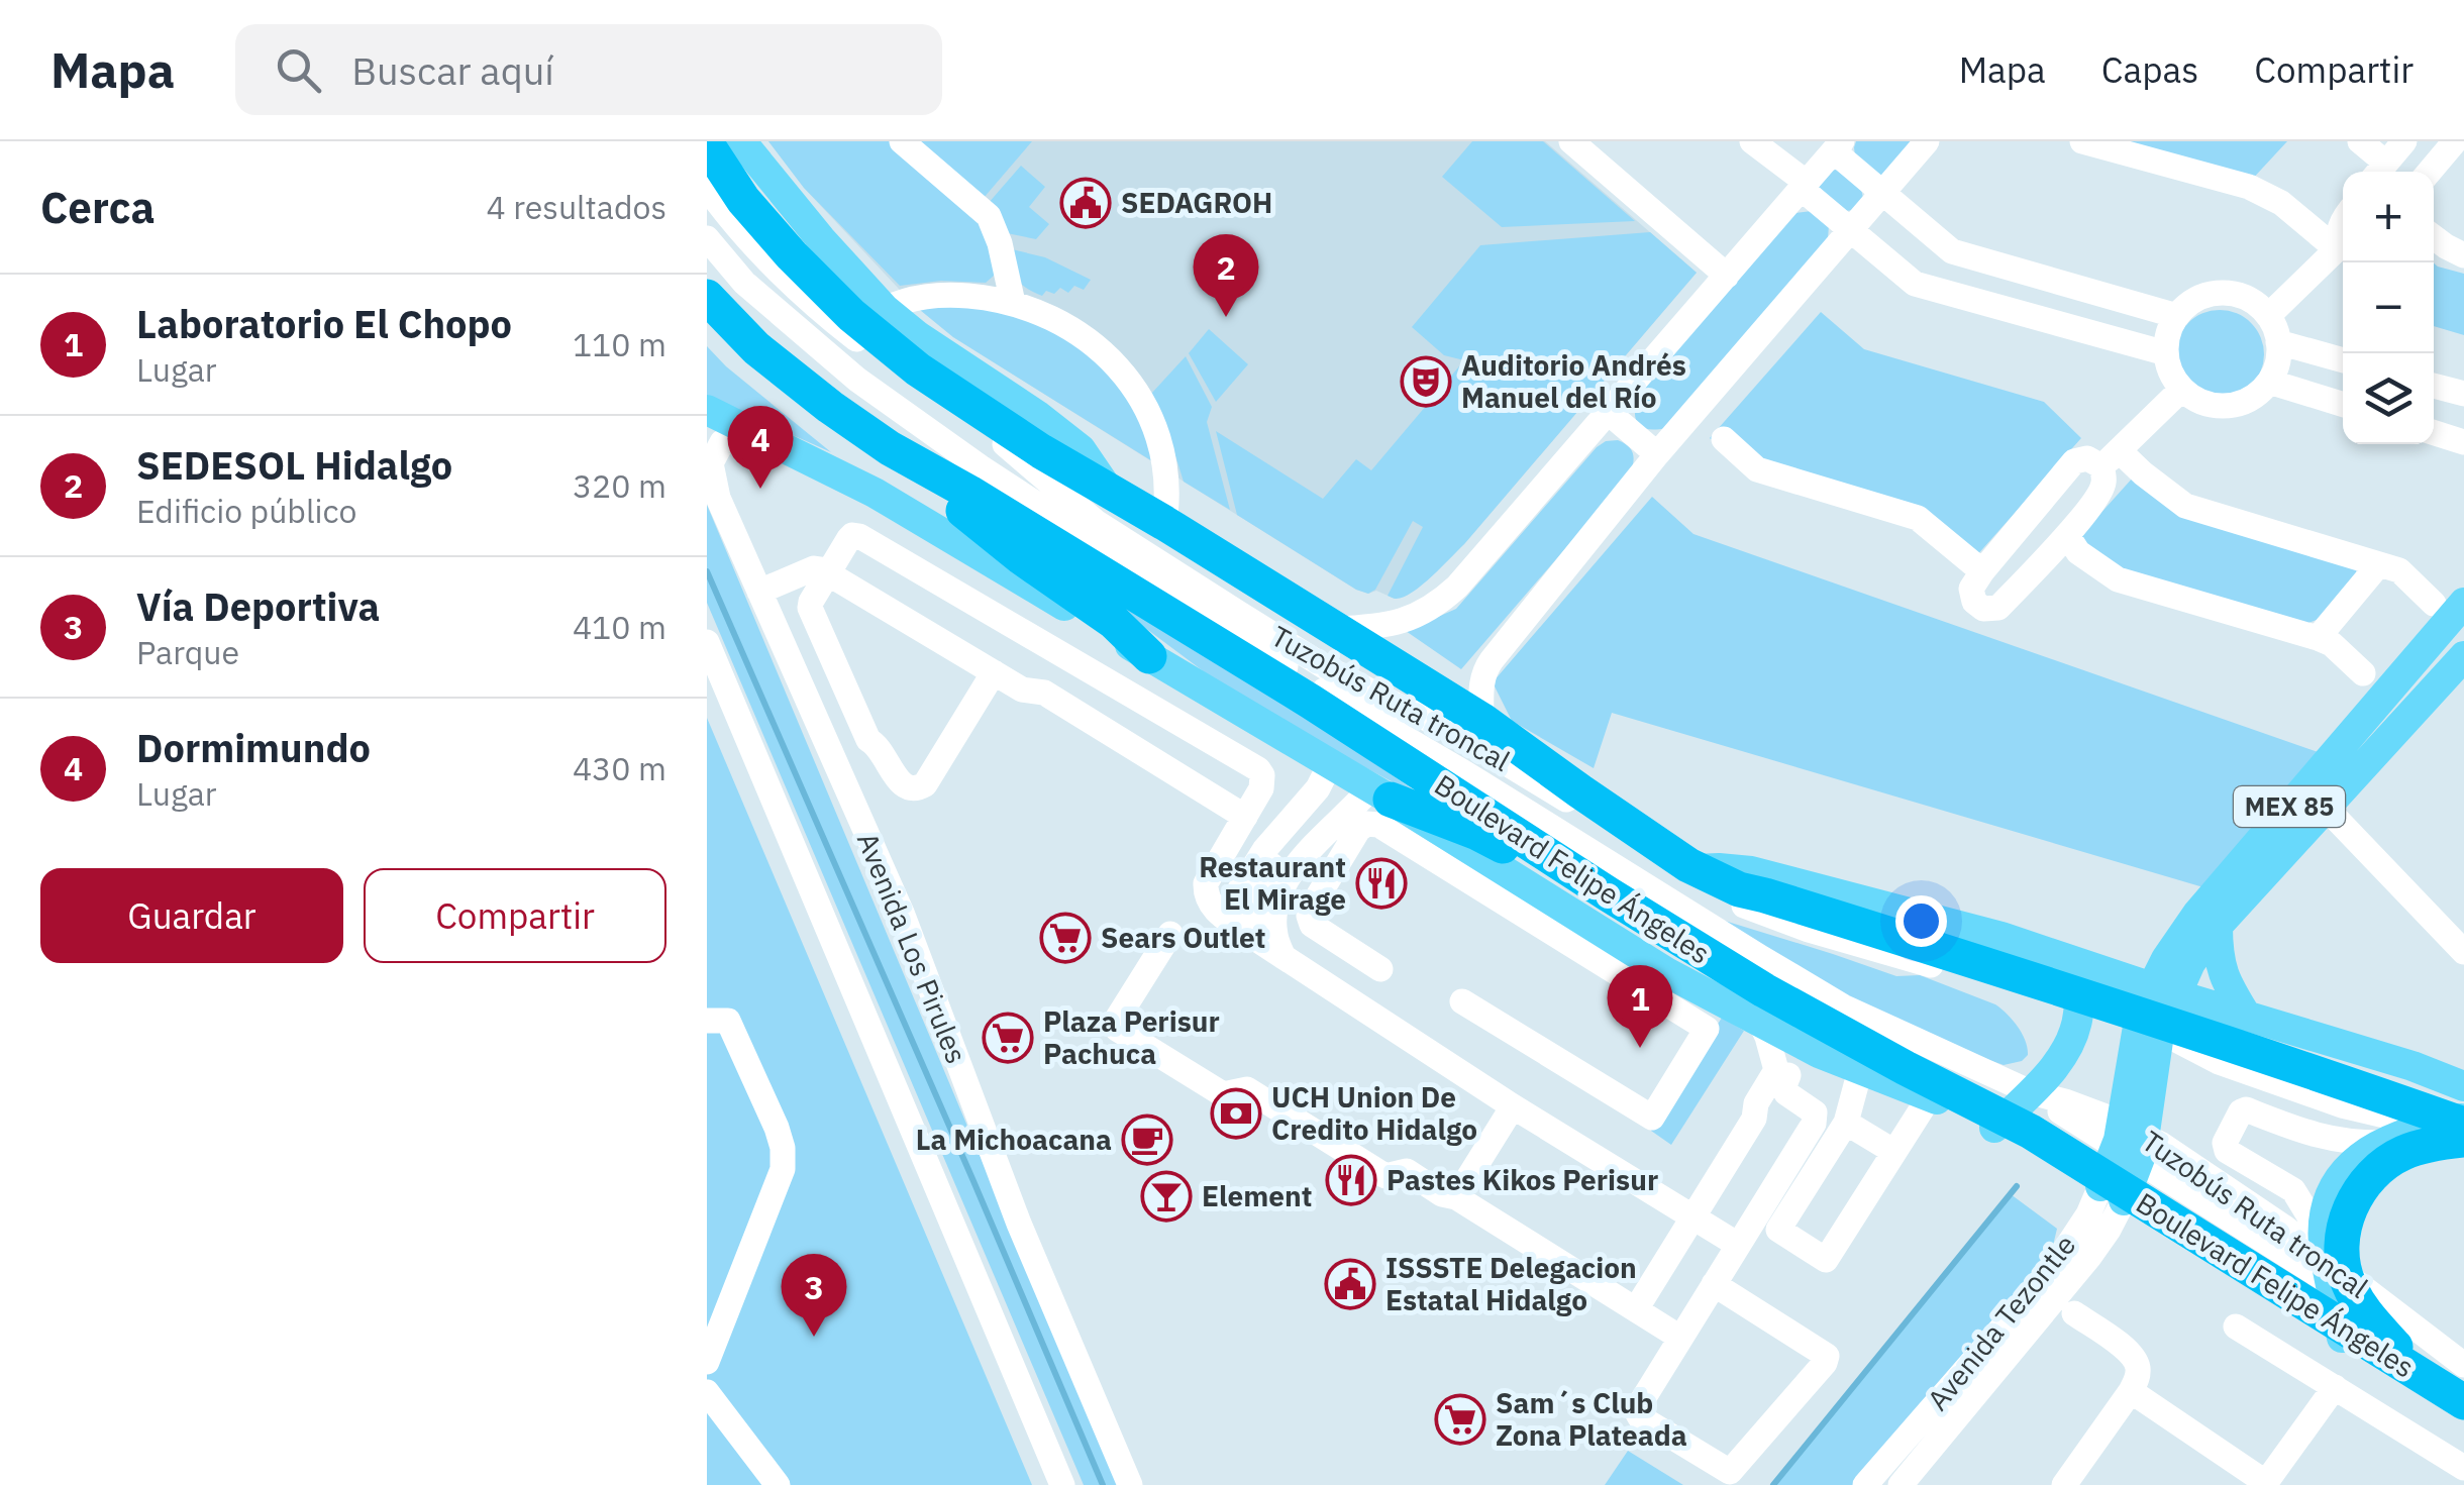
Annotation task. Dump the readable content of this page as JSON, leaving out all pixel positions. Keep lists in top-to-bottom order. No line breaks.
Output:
{"streets":{"highway":["Boulevard Felipe Ángeles"],"main road":["MEX 85","Avenida Tezontle"],"street":["Tuzobús Ruta troncal","Avenida Los Pirules"]},"crossings":[["Tuzobús Ruta troncal","MEX 85"],["Tuzobús Ruta troncal","Avenida Tezontle"],["MEX 85","Avenida Tezontle"],["Boulevard Felipe Ángeles","Avenida Los Pirules"],["Boulevard Felipe Ángeles","Avenida Tezontle"]],"places":{"public building":["SEDAGROH","ISSSTE Delegacion Estatal Hidalgo"],"theatre":["Auditorio Andrés Manuel del Río"],"restaurant":["Restaurant El Mirage","Pastes Kikos Perisur"],"supermarket":["Sears Outlet","Plaza Perisur Pachuca","Sam´s Club Zona Plateada"],"bank":["UCH Union De Credito Hidalgo"],"cafe":["La Michoacana"],"bar":["Element"]},"page":{"header":"Mapa","search":"Buscar aquí","nav":["Mapa","Capas","Compartir"],"heading":["Cerca","4 resultados"],"map_buttons":["+","−"],"pins":["2","4","1","3"],"list":[{"mark":"1","name":"Laboratorio El Chopo","note":"Lugar","value":"110 m"},{"mark":"2","name":"SEDESOL Hidalgo","note":"Edificio público","value":"320 m"},{"mark":"3","name":"Vía Deportiva","note":"Parque","value":"410 m"},{"mark":"4","name":"Dormimundo","note":"Lugar","value":"430 m"}],"buttons":["Guardar","Compartir"]}}
